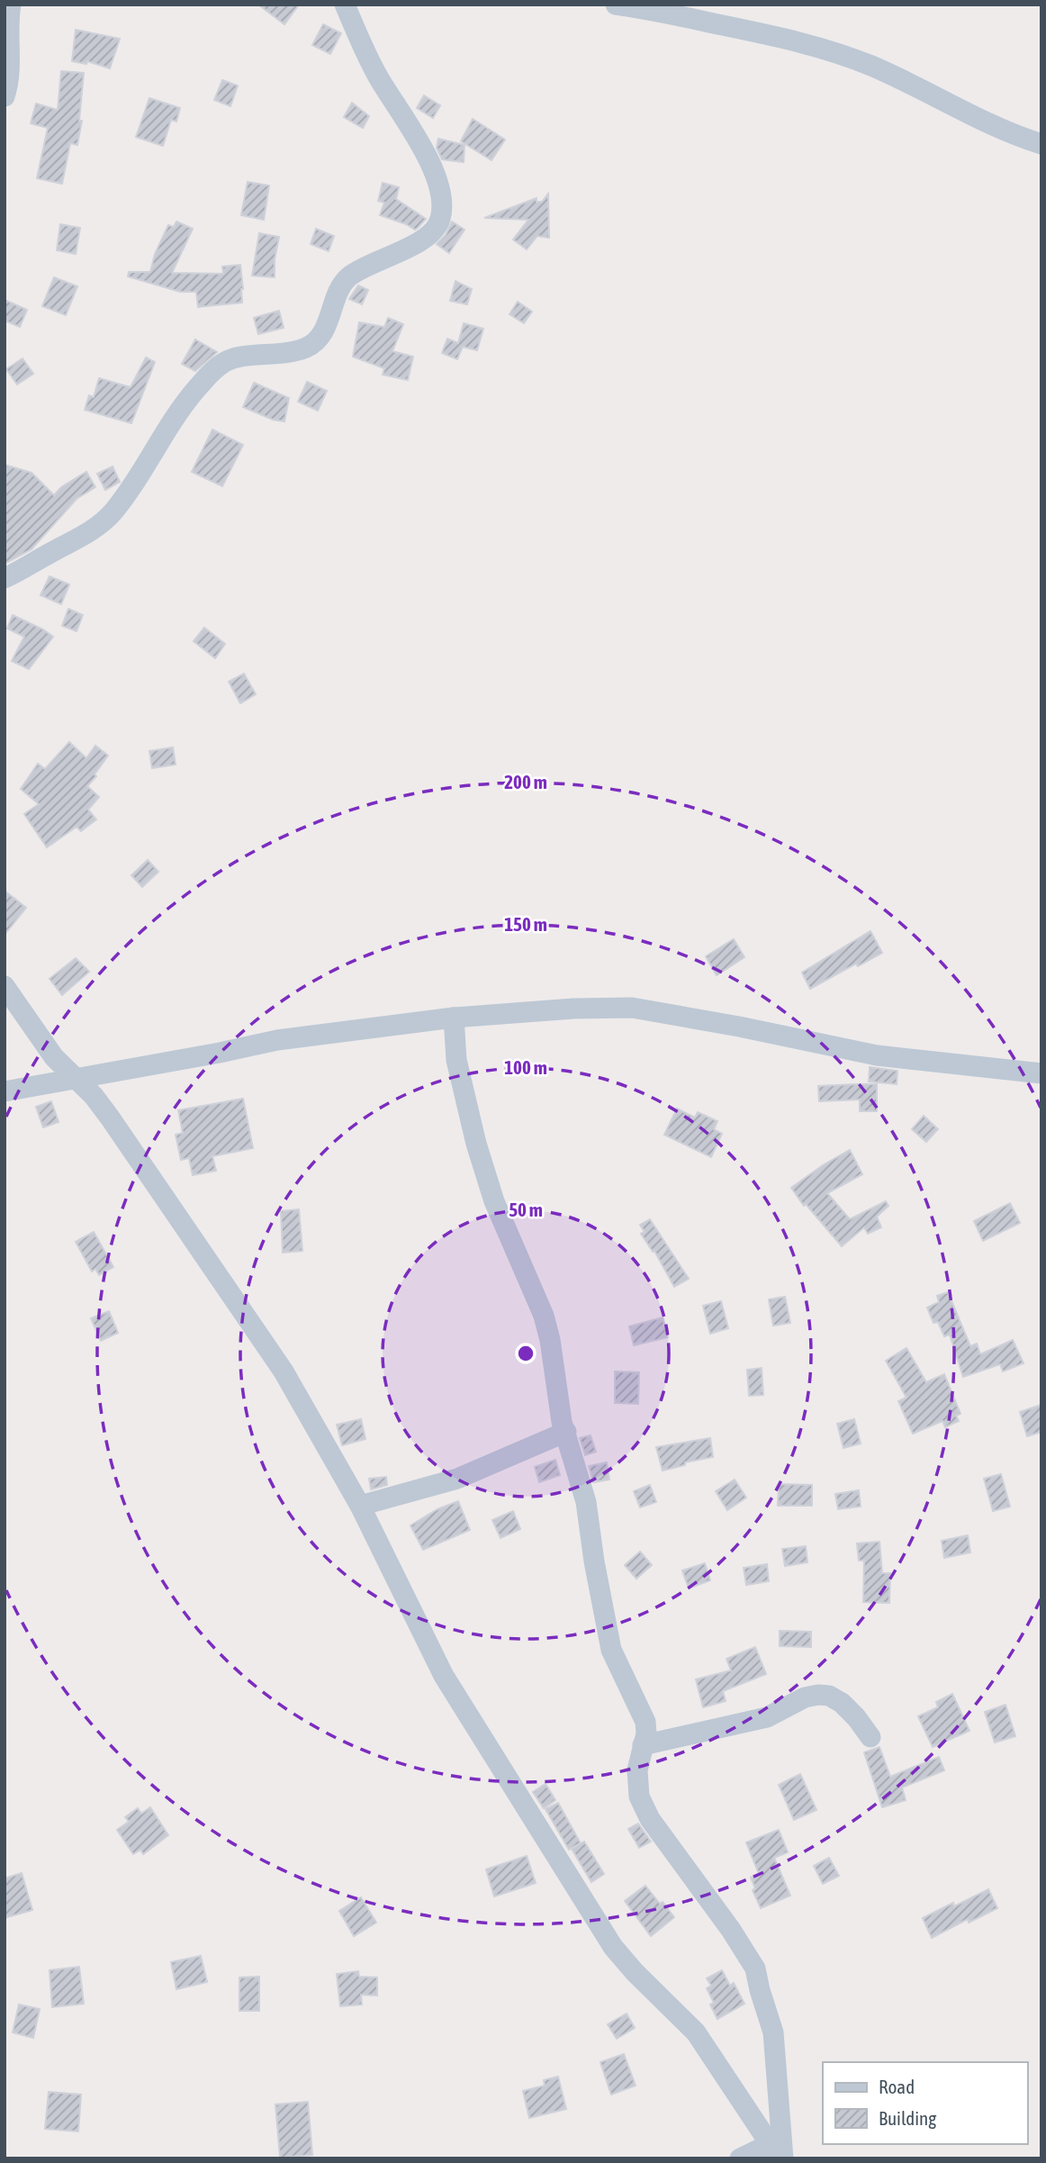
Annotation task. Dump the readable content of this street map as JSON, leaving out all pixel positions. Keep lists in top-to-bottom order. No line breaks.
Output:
{"legend":["Road","Building"],"rings":["200 m","150 m","100 m","50 m"]}
